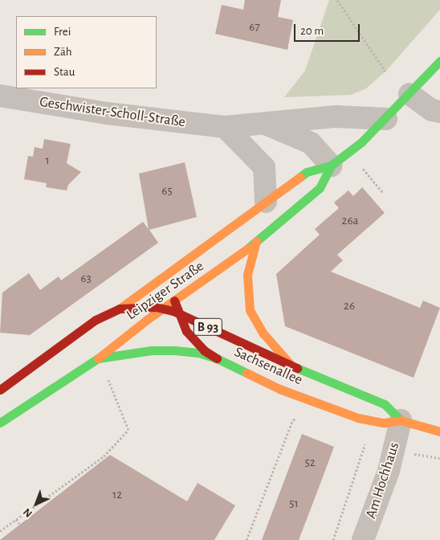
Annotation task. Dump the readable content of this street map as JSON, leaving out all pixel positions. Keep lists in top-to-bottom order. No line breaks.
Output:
{"streets":{"street":["Geschwister-Scholl-Straße","Leipziger Straße","B 93","Sachsenallee","Am Hochhaus"]},"crossings":[["Geschwister-Scholl-Straße","Leipziger Straße"],["Leipziger Straße","B 93"],["Leipziger Straße","Sachsenallee"],["B 93","Sachsenallee"],["Sachsenallee","Am Hochhaus"]],"house_numbers":["67","1","65","26a","63","26","52","12","51"],"legend":["Frei","Zäh","Stau"],"scale_bar":"20 m","north":"bottom left"}
